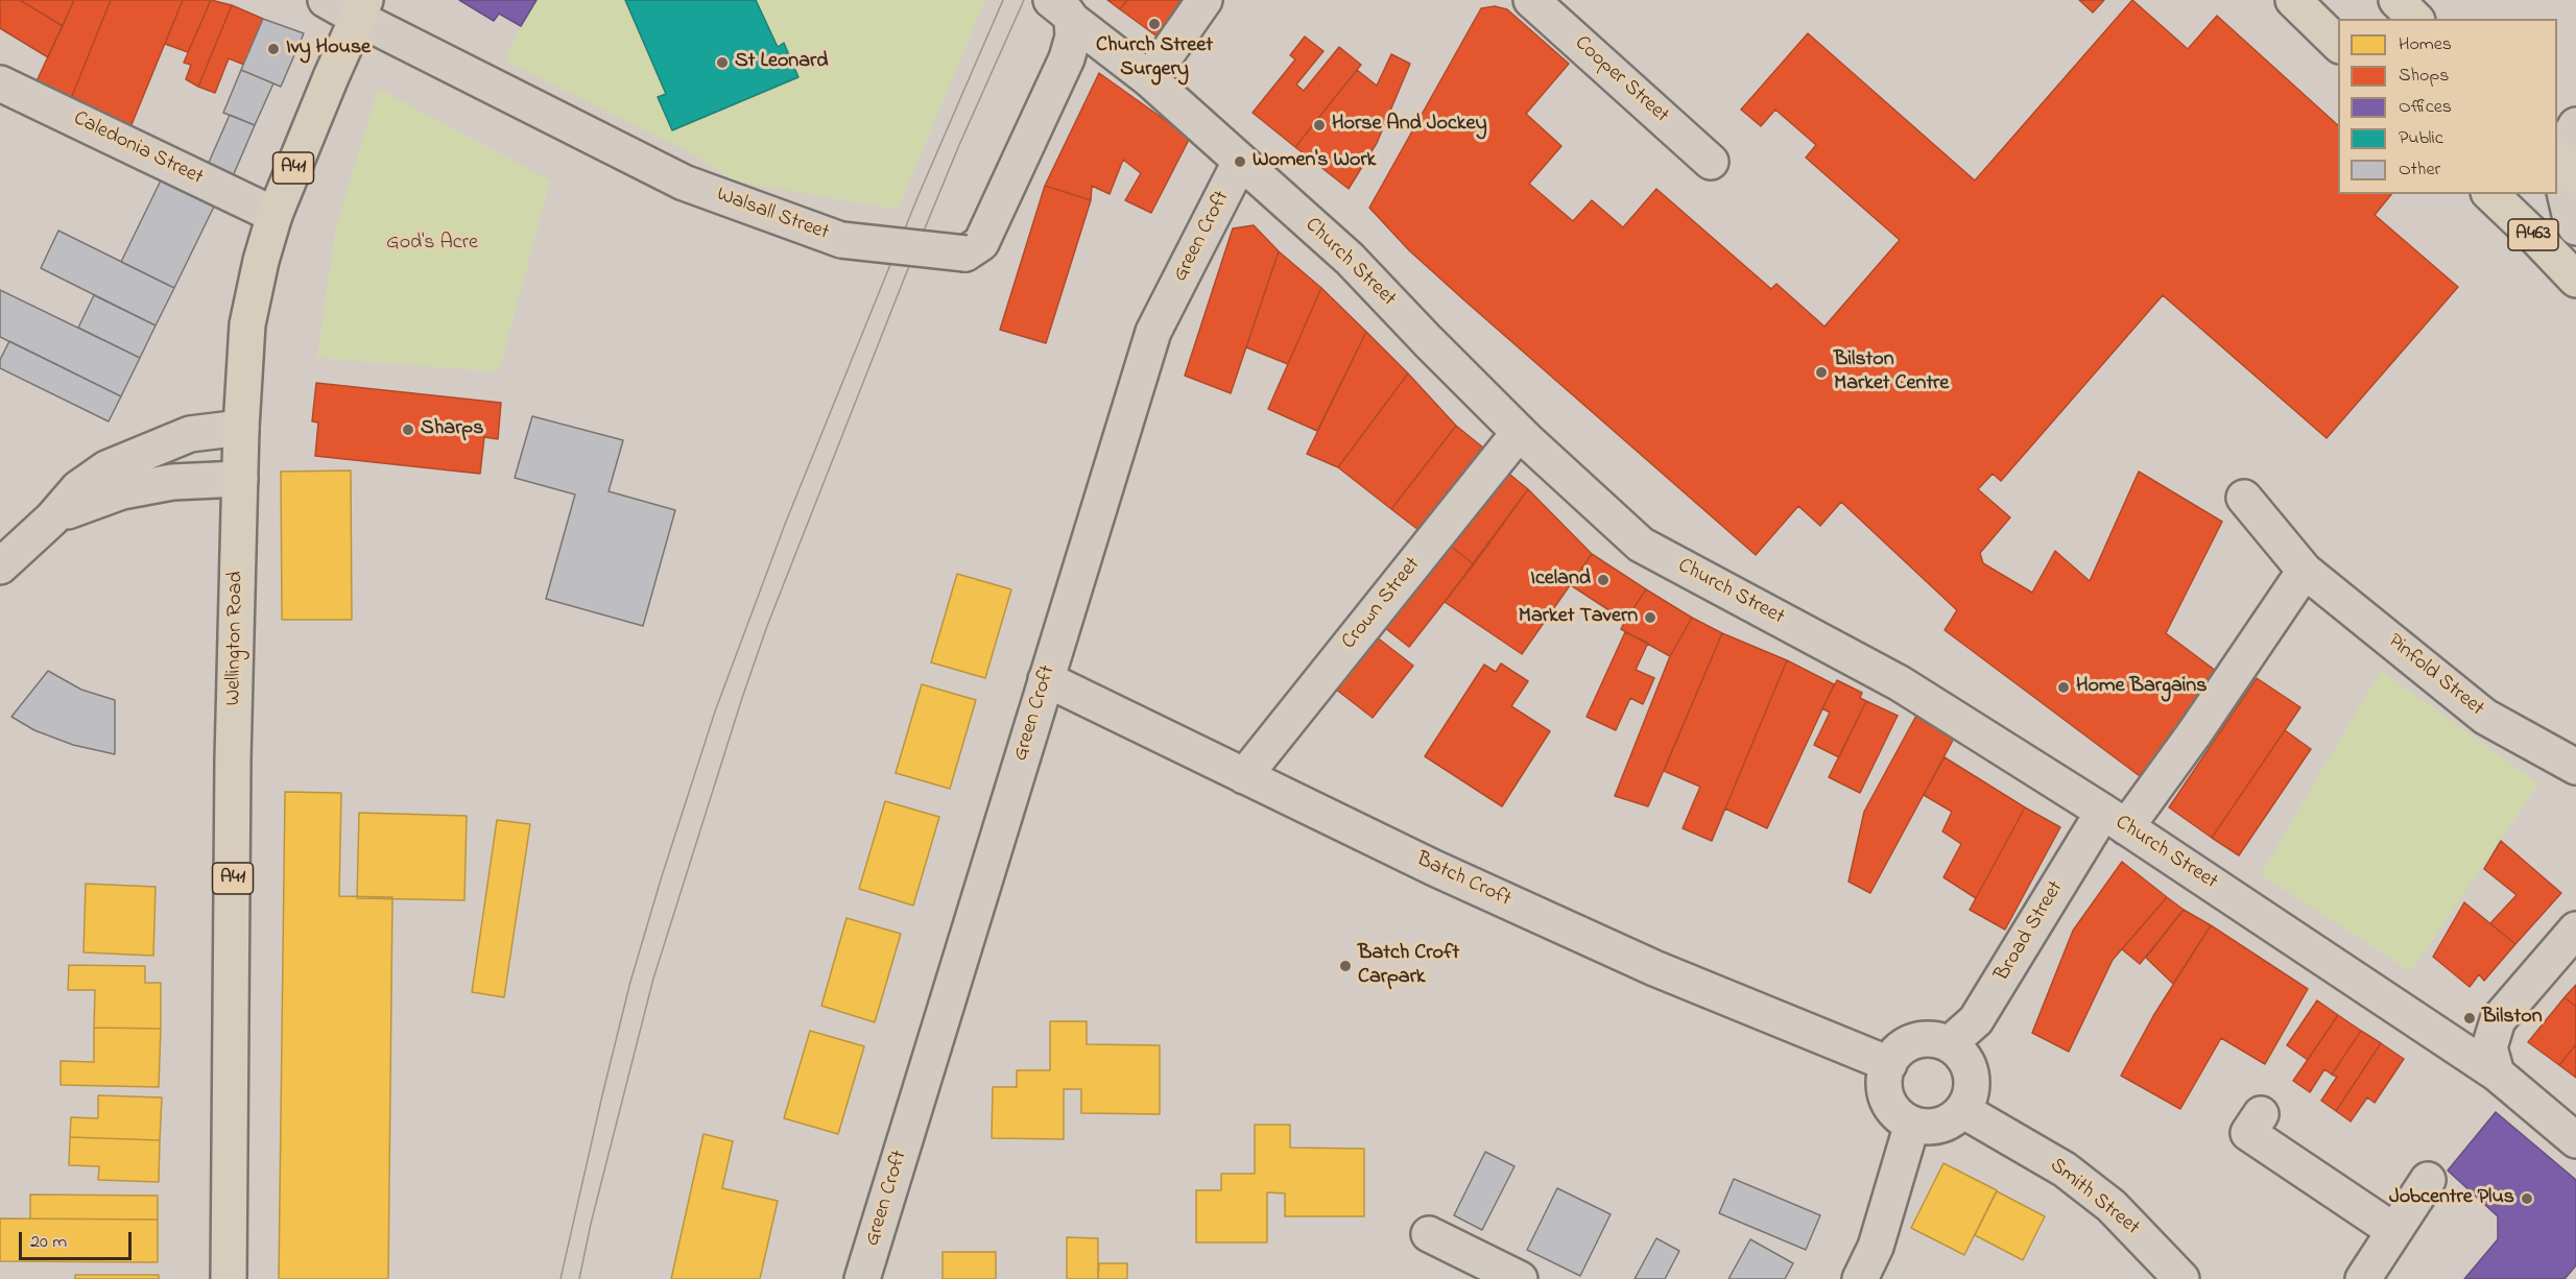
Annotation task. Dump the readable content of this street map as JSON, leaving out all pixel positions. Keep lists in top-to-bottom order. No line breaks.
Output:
{"streets":{"highway":["A41","A463","Wellington Road"],"street":["Cooper Street","Caledonia Street","Walsall Street","Green Croft","Church Street","Crown Street","Pinfold Street","Batch Croft","Broad Street","Smith Street"]},"crossings":[["Caledonia Street","Wellington Road"],["Walsall Street","Church Street"],["Walsall Street","Wellington Road"],["Green Croft","Church Street"],["Green Croft","Batch Croft"],["Church Street","Crown Street"],["Church Street","Broad Street"],["Crown Street","Batch Croft"],["Batch Croft","Broad Street"],["Batch Croft","Smith Street"],["Broad Street","Smith Street"]],"parks":["God's Acre"],"places":["Church Street Surgery","Ivy House","St Leonard","Horse And Jockey","Women's Work","Bilston Market Centre","Sharps","Iceland","Market Tavern","Home Bargains","Batch Croft Carpark","Bilston","Jobcentre Plus"],"legend":["Homes","Shops","Offices","Public","Other"],"scale_bar":"20 m"}
